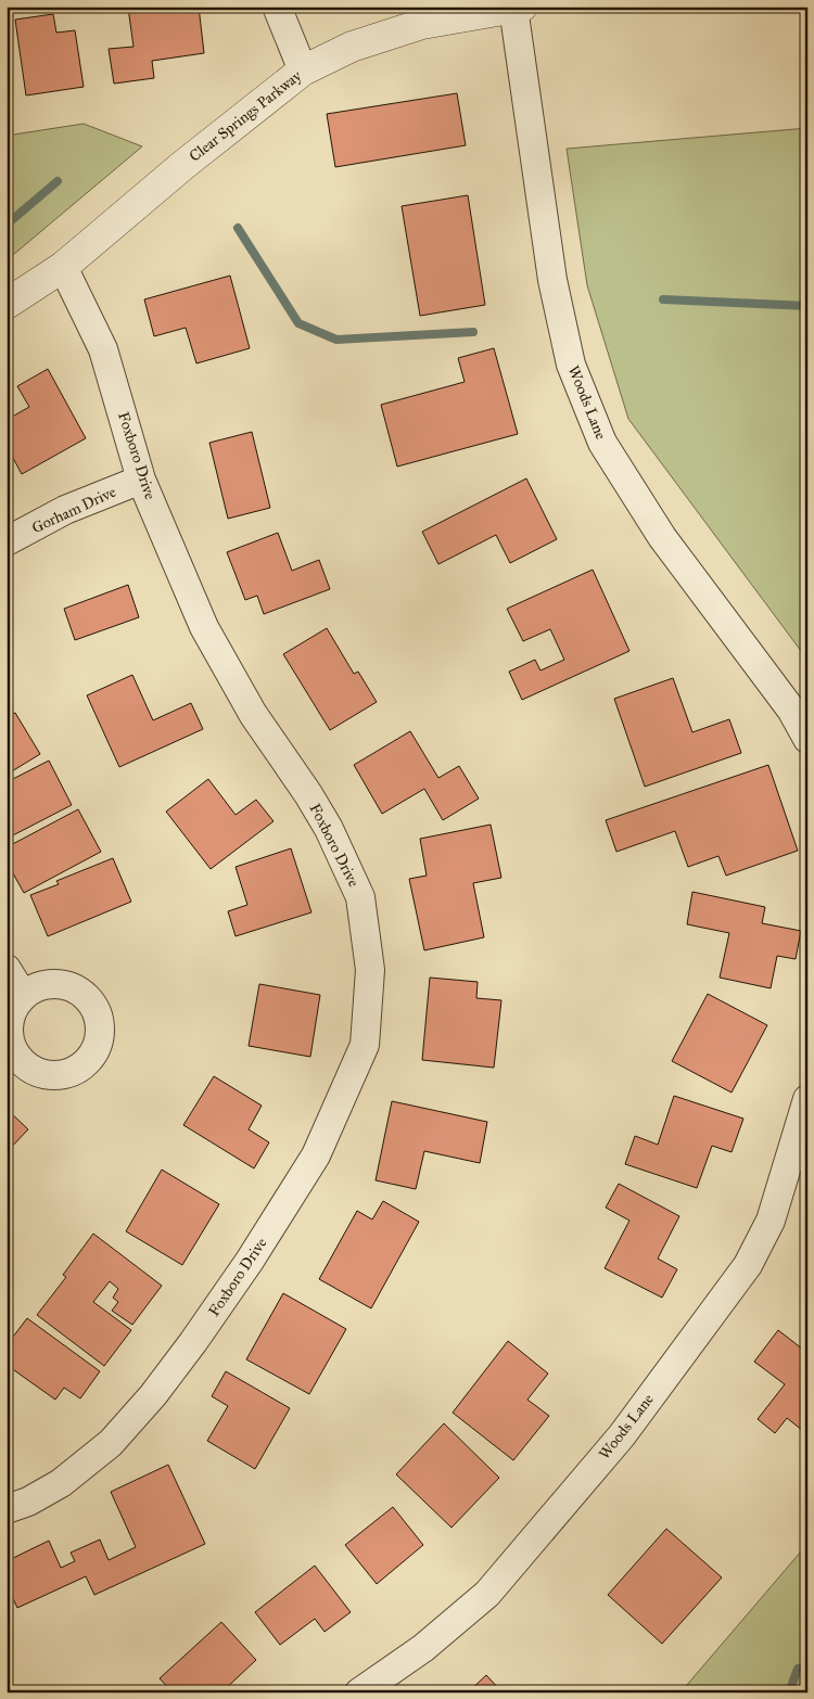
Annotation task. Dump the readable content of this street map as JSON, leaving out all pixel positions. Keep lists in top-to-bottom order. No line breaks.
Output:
{"streets":{"street":["Clear Springs Parkway","Woods Lane","Foxboro Drive","Gorham Drive"]},"crossings":[["Clear Springs Parkway","Woods Lane"],["Clear Springs Parkway","Foxboro Drive"],["Foxboro Drive","Gorham Drive"]]}
